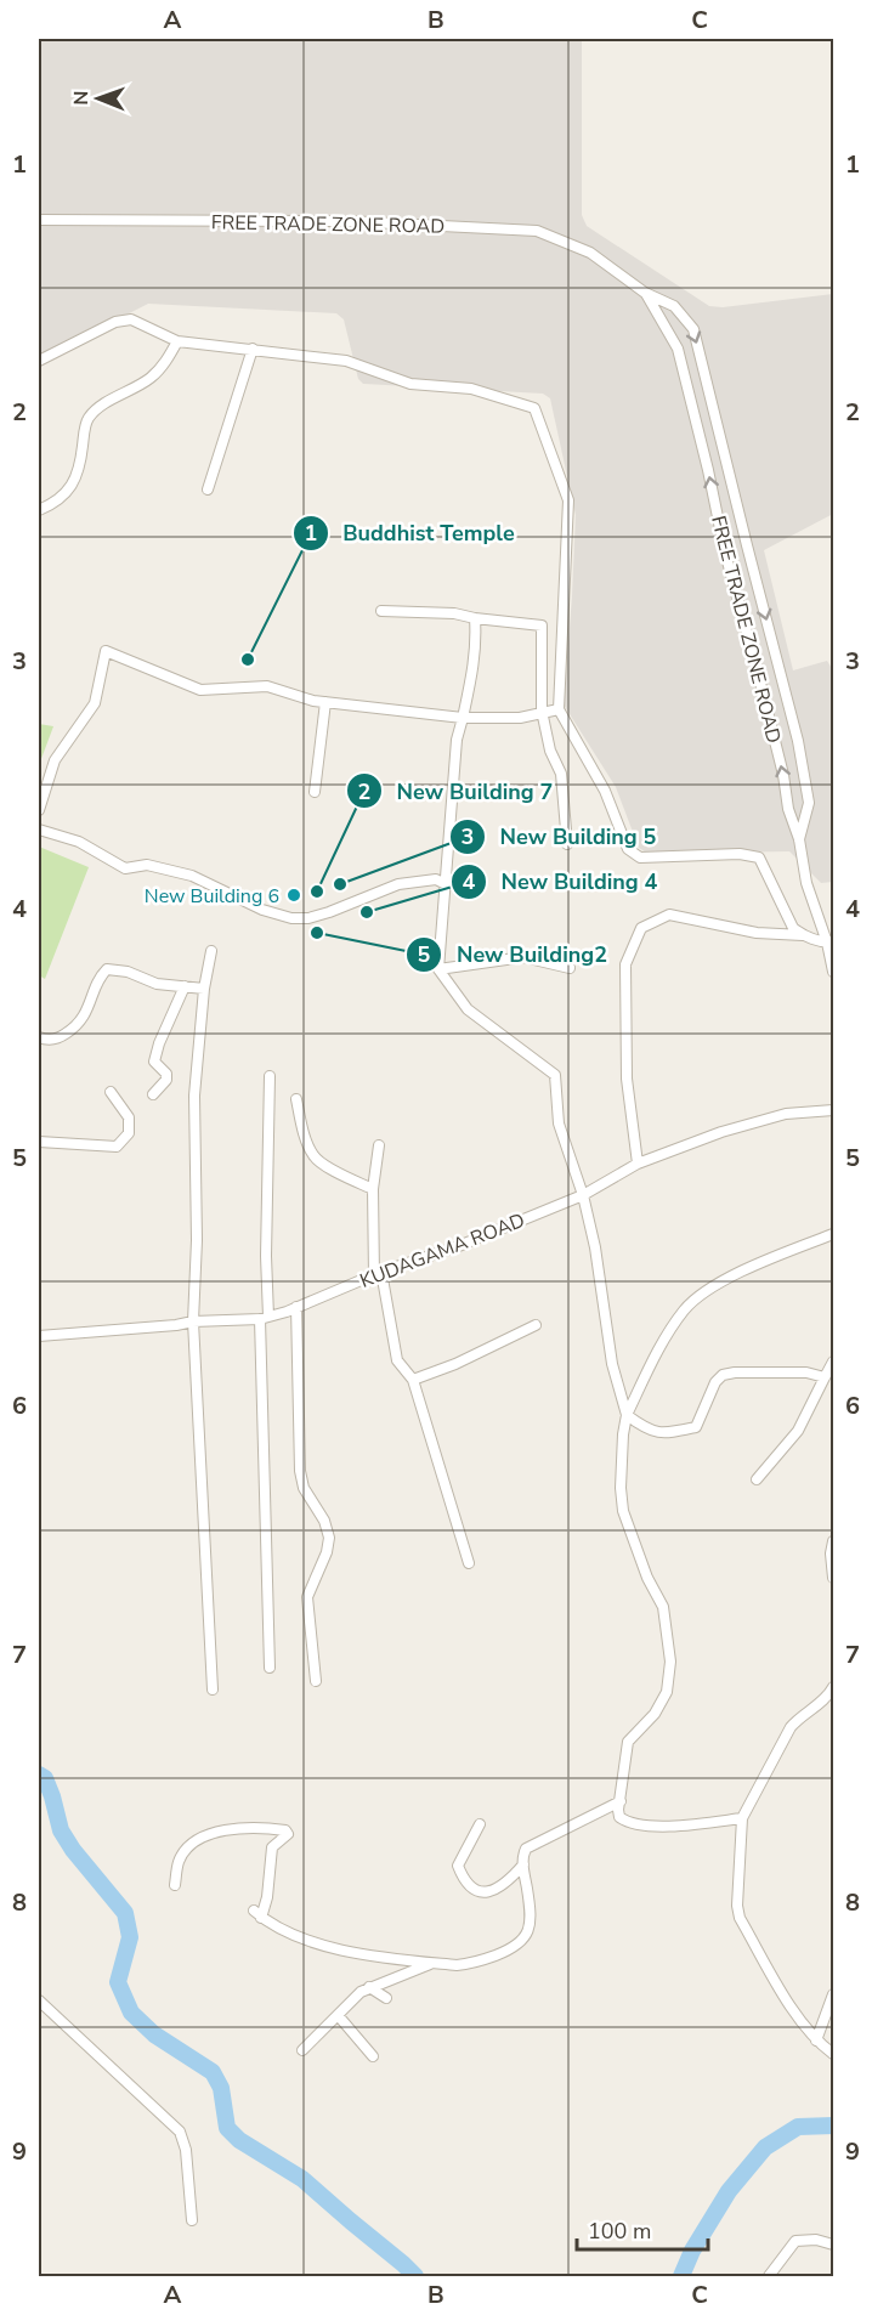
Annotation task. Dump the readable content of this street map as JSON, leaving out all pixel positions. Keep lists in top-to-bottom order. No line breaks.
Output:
{"streets":{"street":["FREE TRADE ZONE ROAD","KUDAGAMA ROAD"]},"places":["Buddhist Temple","New Building 5","New Building 7","New Building 6","New Building 4","New Building2"],"scale_bar":"100 m","north":"left","grid":{"columns":["A","B","C"],"rows":["1","2","3","4","5","6","7","8","9"]}}
